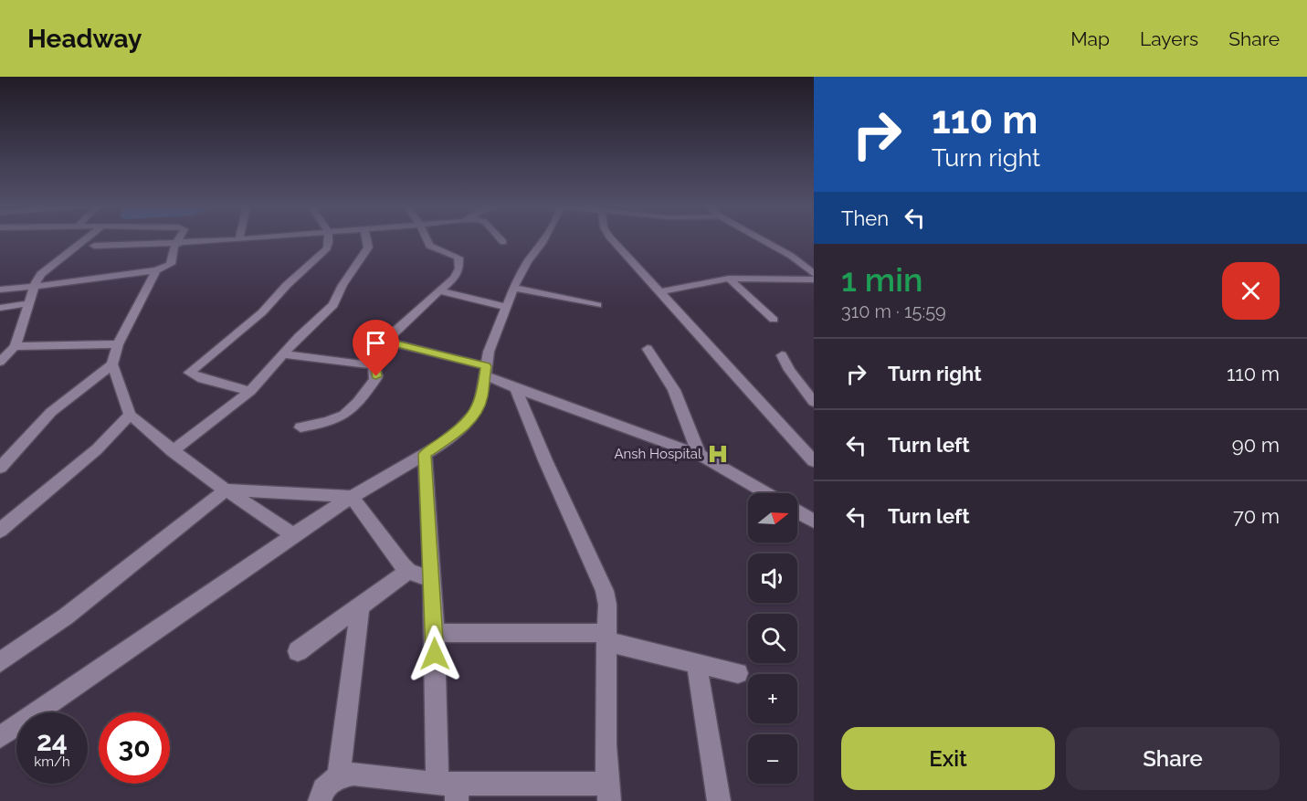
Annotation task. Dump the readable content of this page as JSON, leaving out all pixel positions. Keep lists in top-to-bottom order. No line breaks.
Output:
{"places":{"hospital":["Ansh Hospital"]},"north":"right","page":{"header":"Headway","nav":["Map","Layers","Share"],"turn":["110 m","Turn right"],"then":"Then","heading":["1 min","310 m · 15:59"],"list":[{"name":"Turn right","value":"110 m"},{"name":"Turn left","value":"90 m"},{"name":"Turn left","value":"70 m"}],"map_buttons":["+","−"],"speed":"24 km/h","limit":"30","buttons":["Exit","Share"]}}
